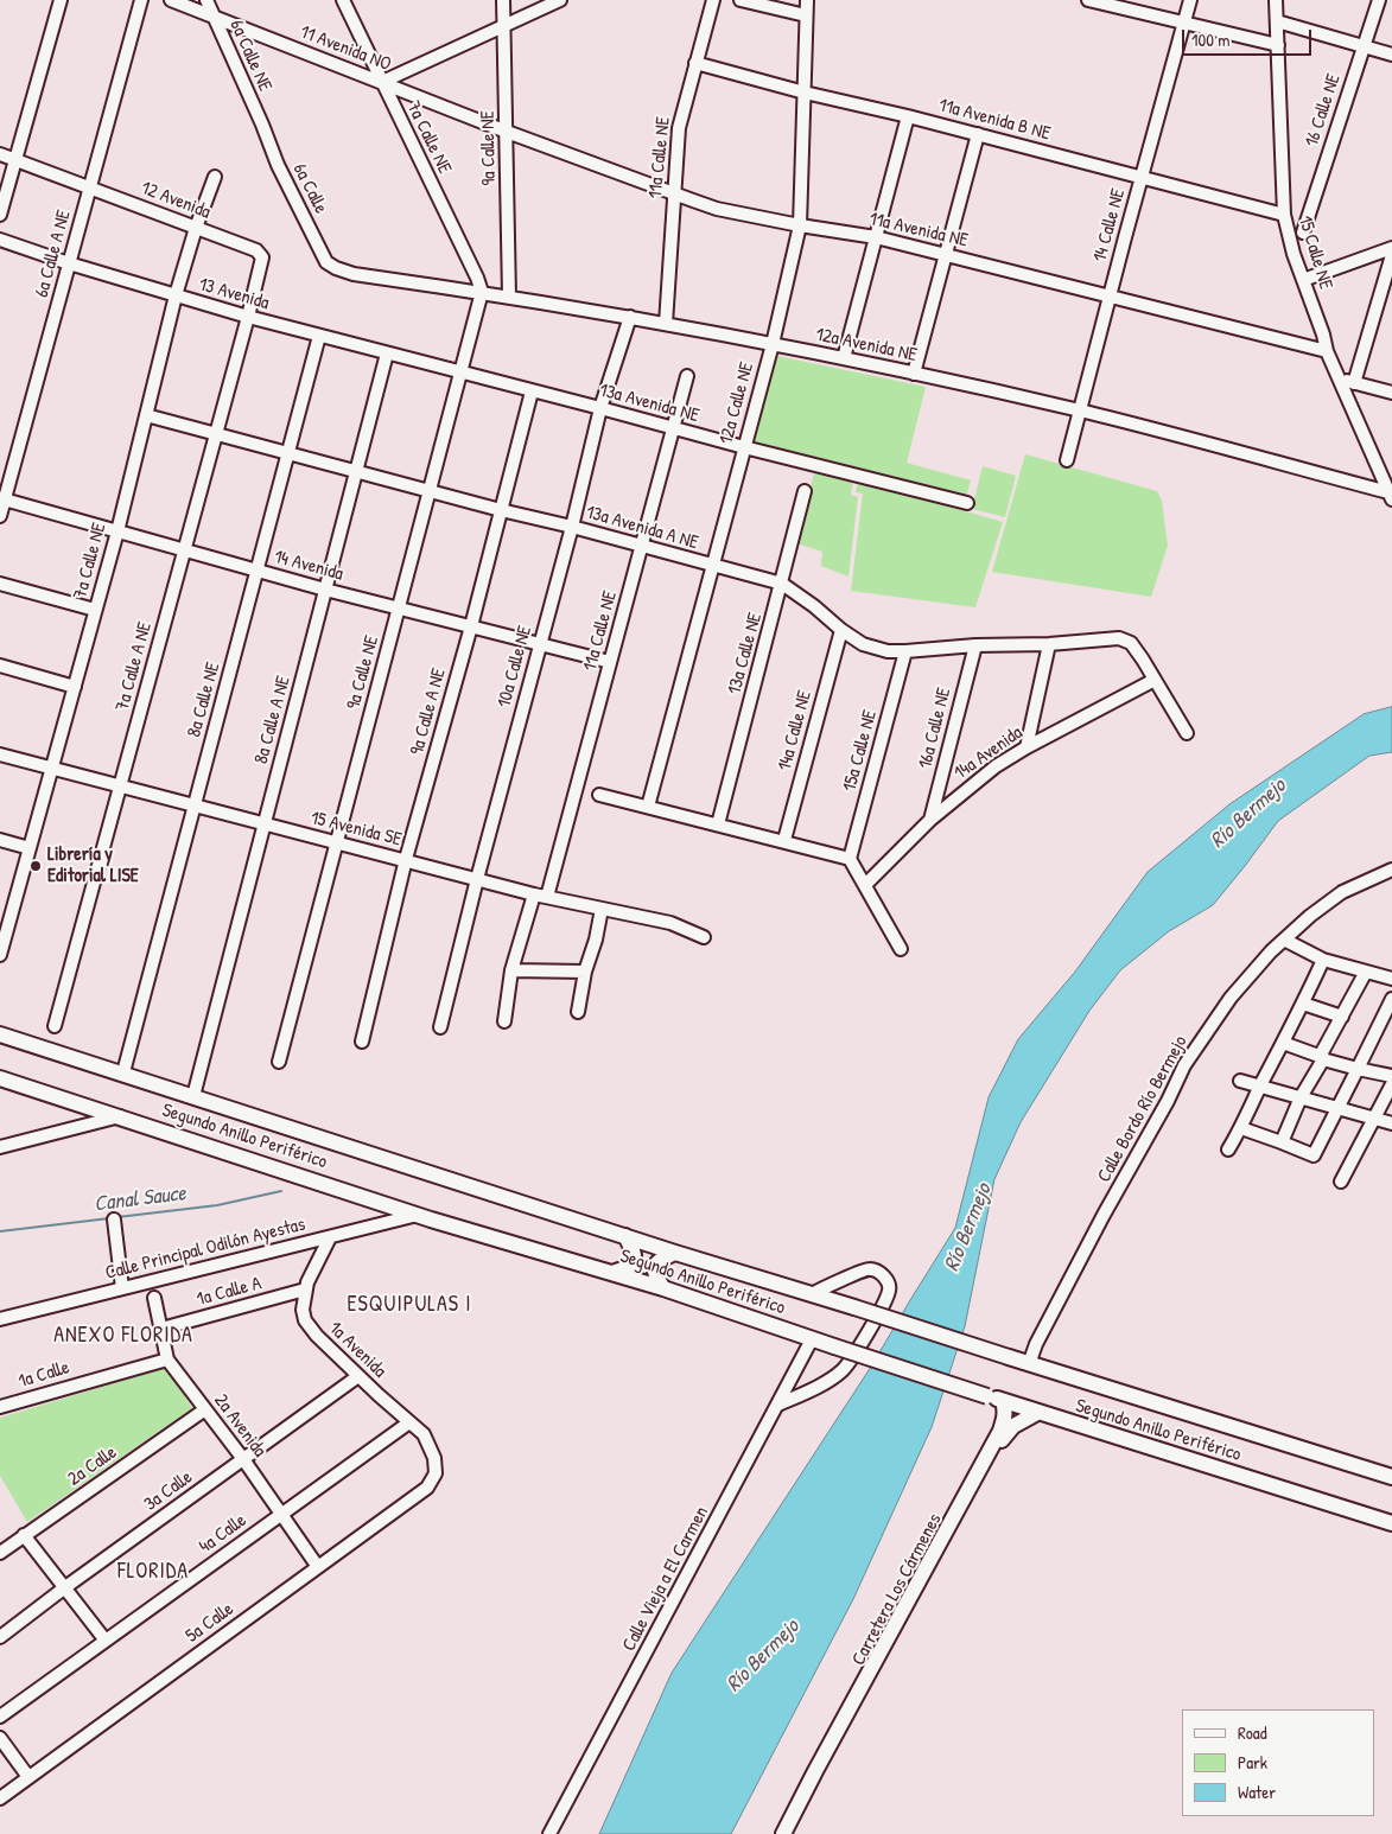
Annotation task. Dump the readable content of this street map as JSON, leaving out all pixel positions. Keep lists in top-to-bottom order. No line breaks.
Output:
{"streets":{"main road":["Segundo Anillo Periférico","Carretera Los Cármenes"],"street":["11 Avenida NO","6a Calle NE","16 Calle NE","11a Avenida B NE","7a Calle NE","9a Calle NE","11a Calle NE","6a Calle","12 Avenida","14 Calle NE","11a Avenida NE","15 Calle NE","6a Calle A NE","13 Avenida","12a Avenida NE","13a Avenida NE","12a Calle NE","13a Avenida A NE","14 Avenida","13a Calle NE","7a Calle A NE","10a Calle NE","8a Calle NE","9a Calle A NE","8a Calle A NE","16a Calle NE","14a Calle NE","15a Calle NE","14a Avenida","15 Avenida SE","Calle Bordo Río Bermejo","Calle Principal Odilón Ayestas","1a Calle A","1a Avenida","1a Calle","2a Avenida","2a Calle","3a Calle","4a Calle","Calle Vieja a El Carmen","5a Calle"]},"crossings":[["11 Avenida NO","6a Calle NE"],["11 Avenida NO","7a Calle NE"],["11 Avenida NO","9a Calle NE"],["11 Avenida NO","11a Avenida NE"],["6a Calle NE","6a Calle"],["11a Avenida B NE","11a Calle NE"],["11a Avenida B NE","14 Calle NE"],["11a Avenida B NE","15 Calle NE"],["11a Avenida B NE","12a Calle NE"],["7a Calle NE","9a Calle NE"],["7a Calle NE","12 Avenida"],["7a Calle NE","13 Avenida"],["7a Calle NE","12a Avenida NE"],["7a Calle NE","13a Avenida A NE"],["7a Calle NE","14 Avenida"],["7a Calle NE","15 Avenida SE"],["9a Calle NE","11a Avenida NE"],["9a Calle NE","13 Avenida"],["9a Calle NE","12a Avenida NE"],["9a Calle NE","13a Avenida NE"],["9a Calle NE","13a Avenida A NE"],["9a Calle NE","14 Avenida"],["9a Calle NE","15 Avenida SE"],["11a Calle NE","11a Avenida NE"],["11a Calle NE","12a Avenida NE"],["11a Calle NE","13a Avenida NE"],["11a Calle NE","13a Avenida A NE"],["11a Calle NE","14 Avenida"],["11a Calle NE","15 Avenida SE"],["6a Calle","12a Avenida NE"],["12 Avenida","6a Calle A NE"],["12 Avenida","13 Avenida"],["12 Avenida","7a Calle A NE"],["14 Calle NE","11a Avenida NE"],["14 Calle NE","12a Avenida NE"],["11a Avenida NE","15 Calle NE"],["11a Avenida NE","12a Calle NE"],["15 Calle NE","12a Avenida NE"],["6a Calle A NE","13 Avenida"],["6a Calle A NE","14 Avenida"],["13 Avenida","13a Avenida NE"],["13 Avenida","7a Calle A NE"],["13 Avenida","8a Calle NE"],["13 Avenida","8a Calle A NE"],["12a Avenida NE","12a Calle NE"],["12a Avenida NE","10a Calle NE"],["13a Avenida NE","12a Calle NE"],["13a Avenida NE","10a Calle NE"],["13a Avenida NE","9a Calle A NE"],["12a Calle NE","13a Avenida A NE"],["13a Avenida A NE","13a Calle NE"],["13a Avenida A NE","7a Calle A NE"],["13a Avenida A NE","10a Calle NE"],["13a Avenida A NE","8a Calle NE"],["13a Avenida A NE","9a Calle A NE"],["13a Avenida A NE","8a Calle A NE"],["13a Avenida A NE","16a Calle NE"],["13a Avenida A NE","14a Calle NE"],["13a Avenida A NE","15a Calle NE"],["13a Avenida A NE","14a Avenida"],["14 Avenida","7a Calle A NE"],["14 Avenida","10a Calle NE"],["14 Avenida","8a Calle NE"],["14 Avenida","9a Calle A NE"],["14 Avenida","8a Calle A NE"],["7a Calle A NE","15 Avenida SE"],["10a Calle NE","15 Avenida SE"],["8a Calle NE","15 Avenida SE"],["8a Calle NE","Segundo Anillo Periférico"],["9a Calle A NE","15 Avenida SE"],["8a Calle A NE","15 Avenida SE"],["8a Calle A NE","Segundo Anillo Periférico"],["16a Calle NE","14a Avenida"],["Calle Bordo Río Bermejo","Segundo Anillo Periférico"],["Segundo Anillo Periférico","Calle Principal Odilón Ayestas"],["Segundo Anillo Periférico","Calle Vieja a El Carmen"],["Segundo Anillo Periférico","Carretera Los Cármenes"],["Calle Principal Odilón Ayestas","1a Avenida"],["1a Calle A","1a Avenida"],["1a Calle A","2a Avenida"],["1a Avenida","3a Calle"],["1a Avenida","4a Calle"],["1a Avenida","5a Calle"],["1a Calle","2a Avenida"],["2a Avenida","2a Calle"],["2a Avenida","3a Calle"],["2a Avenida","4a Calle"],["2a Avenida","5a Calle"]],"districts":["ESQUIPULAS I","ANEXO FLORIDA","FLORIDA"],"water":["Río Bermejo","Canal Sauce"],"places":["Librería y Editorial LISE"],"legend":["Road","Park","Water"],"scale_bar":"100 m"}
